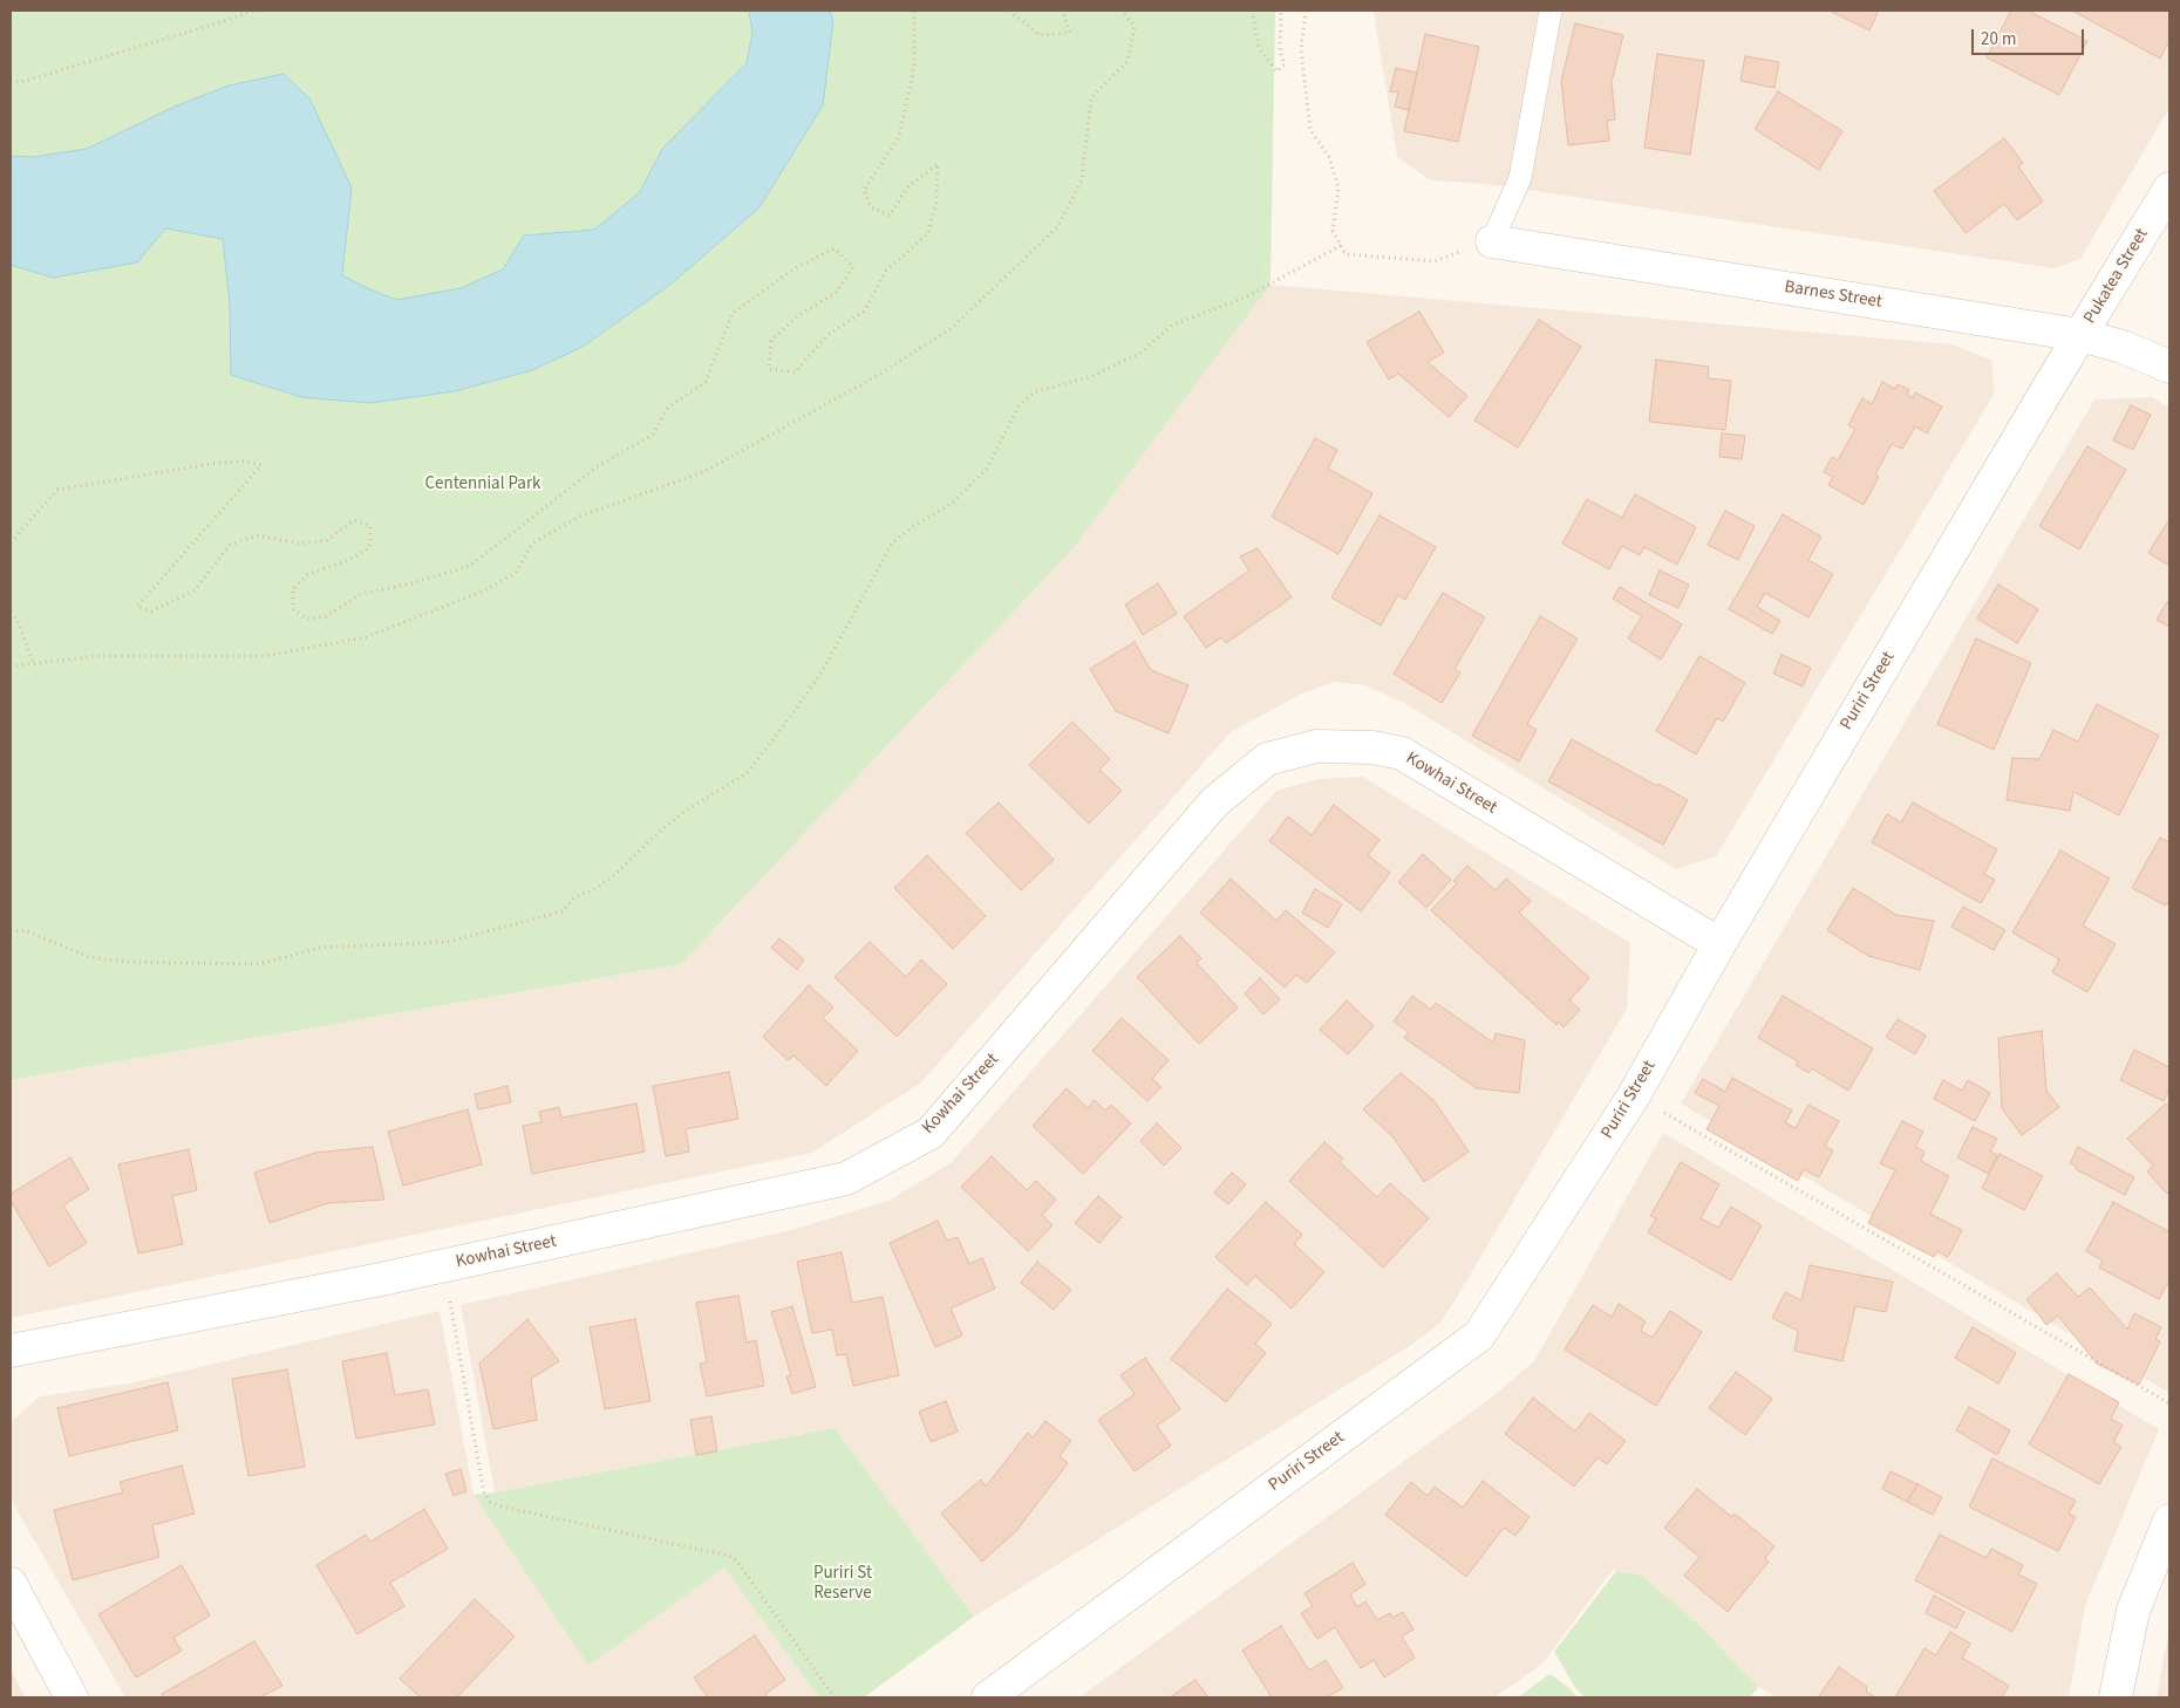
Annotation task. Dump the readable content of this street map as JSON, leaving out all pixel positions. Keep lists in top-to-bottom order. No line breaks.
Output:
{"streets":{"street":["Pukatea Street","Barnes Street","Puriri Street","Kowhai Street"]},"crossings":[["Pukatea Street","Barnes Street"],["Pukatea Street","Puriri Street"],["Barnes Street","Puriri Street"],["Puriri Street","Kowhai Street"]],"parks":["Centennial Park","Puriri St Reserve"],"scale_bar":"20 m"}
